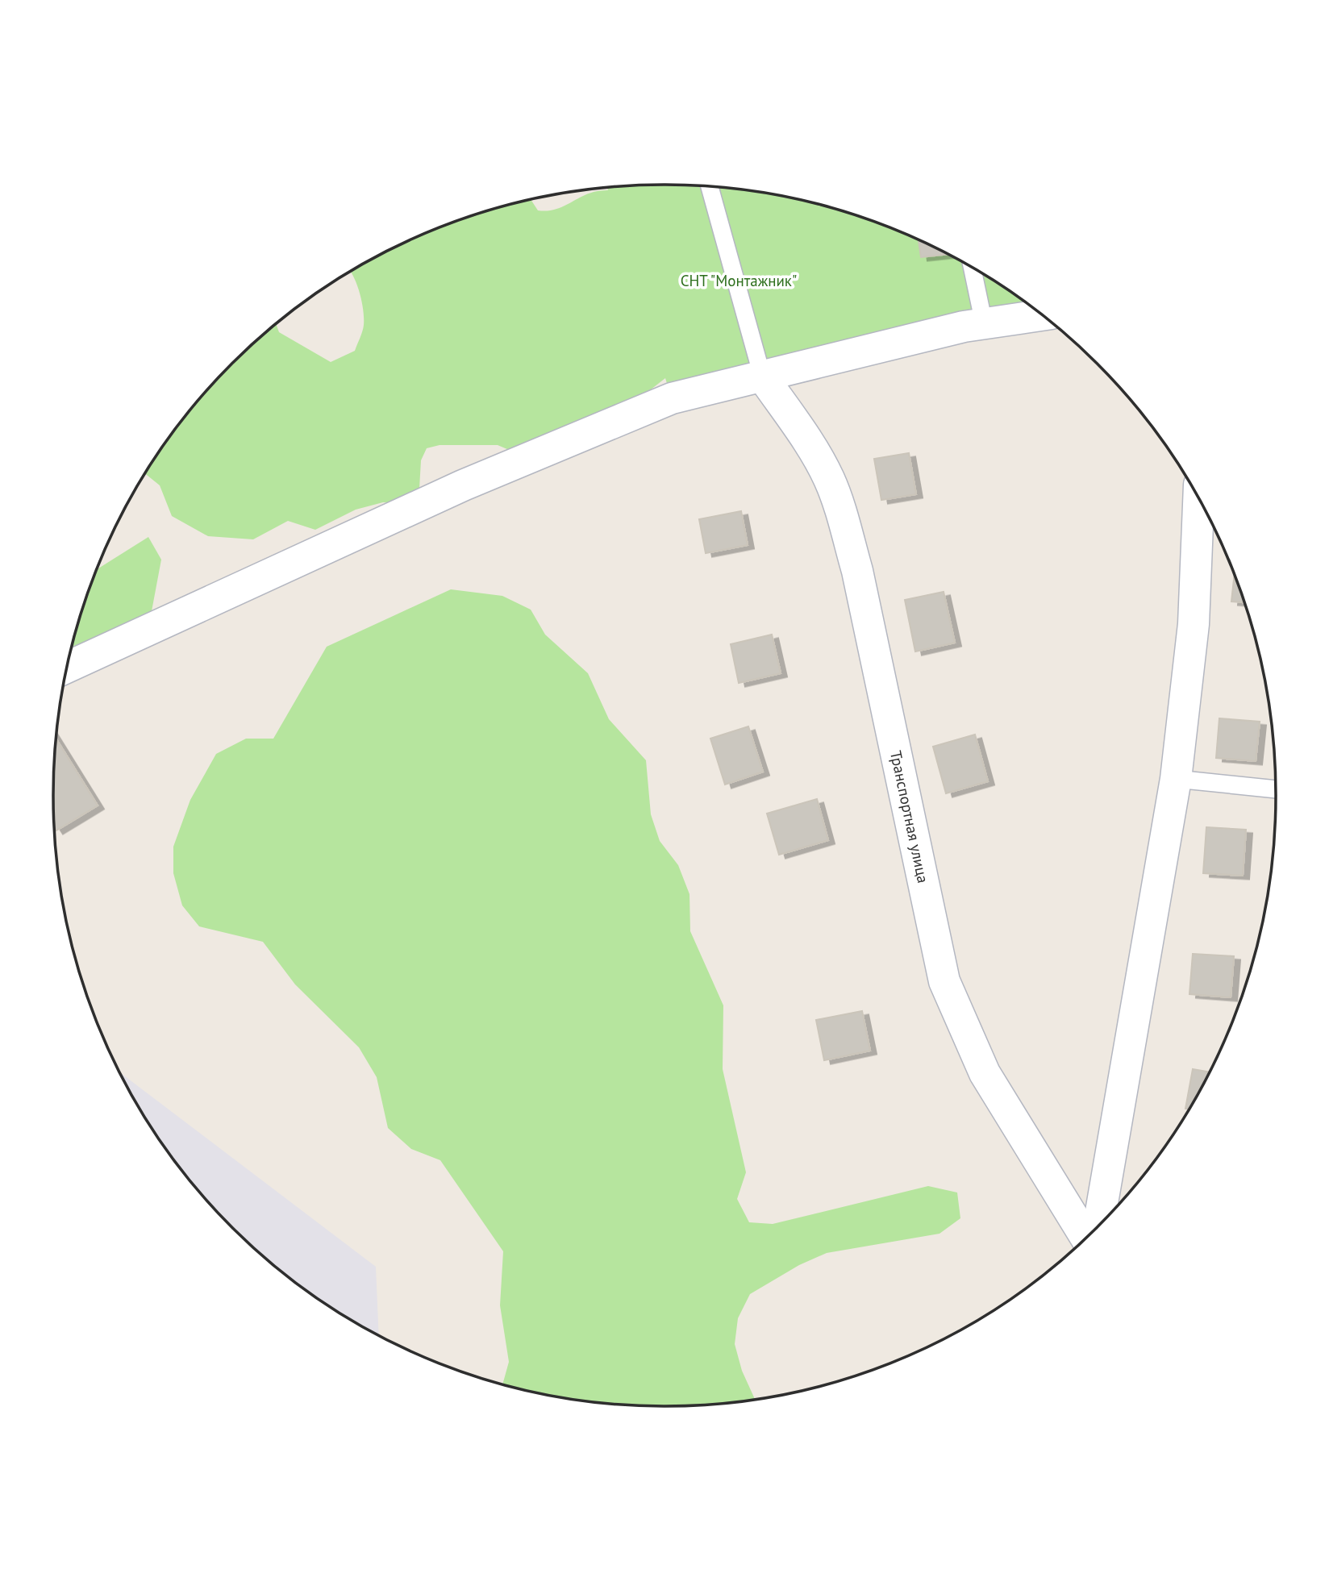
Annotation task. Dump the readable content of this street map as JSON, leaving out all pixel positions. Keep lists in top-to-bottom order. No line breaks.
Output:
{"streets":{"street":["Транспортная улица"]},"parks":["СНТ \"Монтажник\""]}
